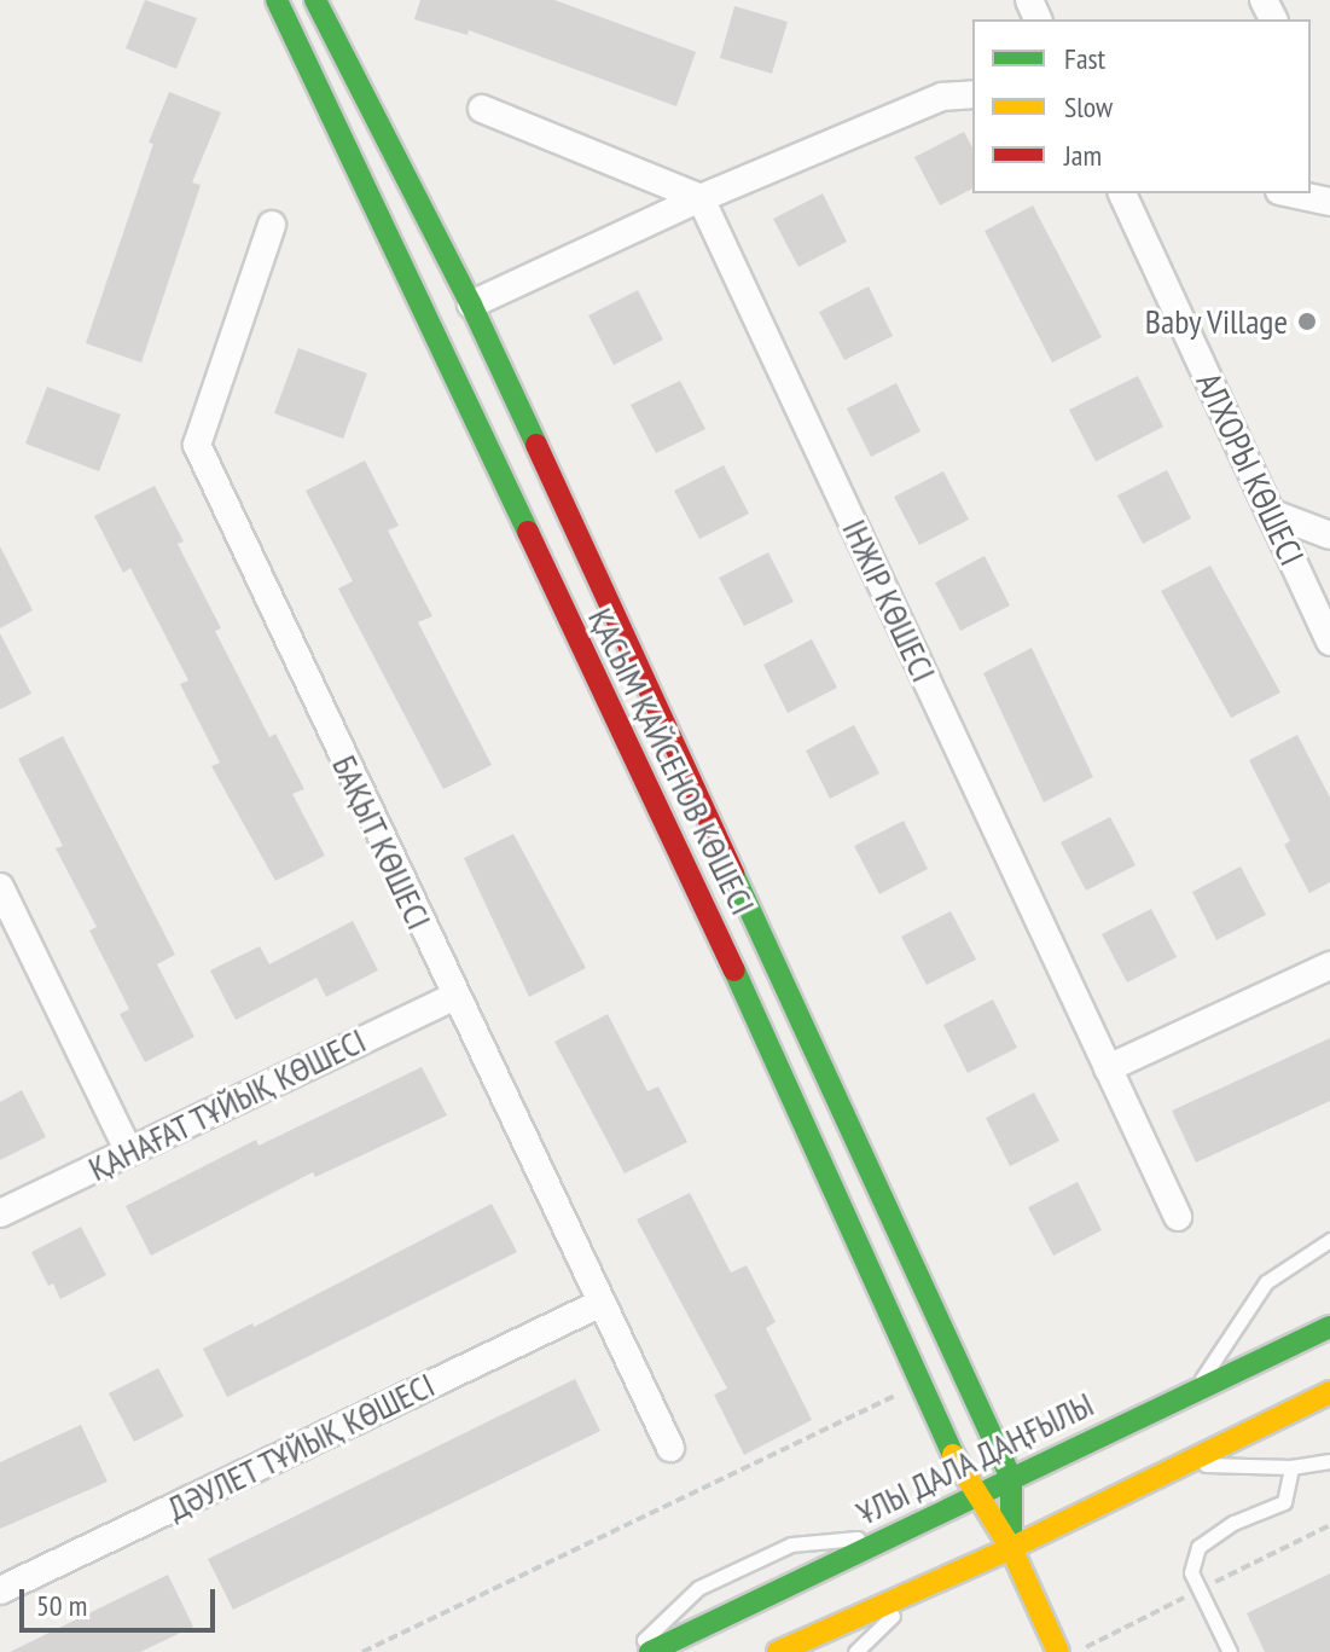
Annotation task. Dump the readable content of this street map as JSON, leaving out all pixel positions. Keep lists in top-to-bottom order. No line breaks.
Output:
{"streets":{"street":["АЛХОРЫ КӨШЕСІ","ІНЖІР КӨШЕСІ","ҚАСЫМ ҚАЙСЕНОВ КӨШЕСІ","БАҚЫТ КӨШЕСІ","ҚАНАҒАТ ТҰЙЫҚ КӨШЕСІ","ДӘУЛЕТ ТҰЙЫҚ КӨШЕСІ","ҰЛЫ ДАЛА ДАҢҒЫЛЫ"]},"crossings":[["ҚАСЫМ ҚАЙСЕНОВ КӨШЕСІ","ҰЛЫ ДАЛА ДАҢҒЫЛЫ"],["БАҚЫТ КӨШЕСІ","ҚАНАҒАТ ТҰЙЫҚ КӨШЕСІ"],["БАҚЫТ КӨШЕСІ","ДӘУЛЕТ ТҰЙЫҚ КӨШЕСІ"]],"places":["Baby Village"],"legend":["Fast","Slow","Jam"],"scale_bar":"50 m"}
